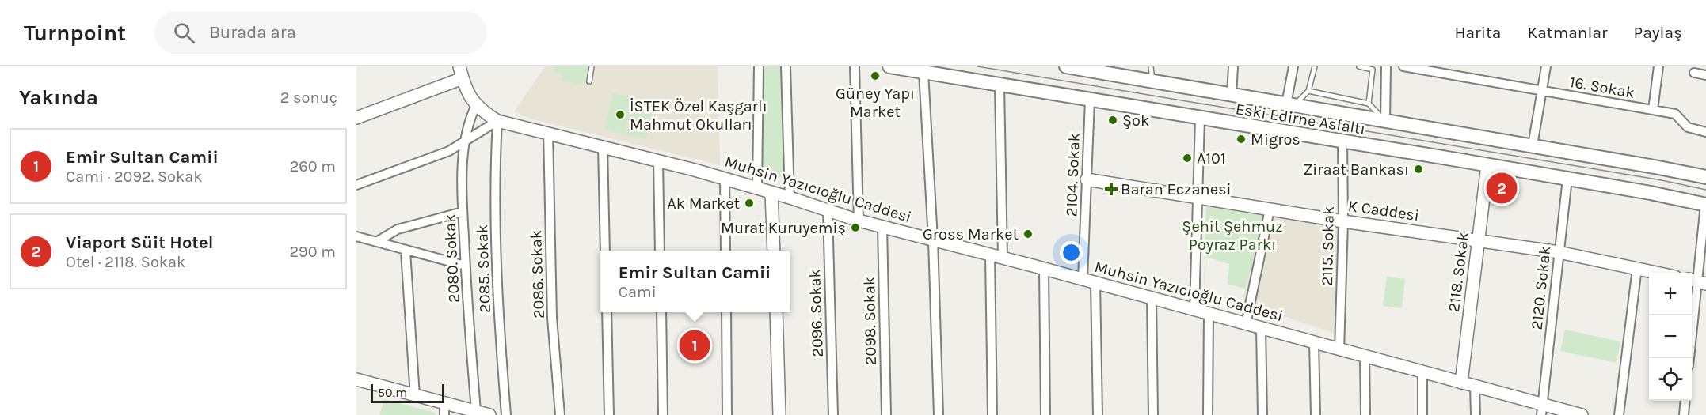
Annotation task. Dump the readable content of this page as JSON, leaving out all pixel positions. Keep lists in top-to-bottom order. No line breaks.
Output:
{"streets":{"main road":["Eski Edirne Asfaltı"],"street":["16. Sokak","2104. Sokak","Muhsin Yazıcıoğlu Caddesi","K Caddesi","2115. Sokak","2080. Sokak","2085. Sokak","2118. Sokak","2086. Sokak","2120. Sokak","2096. Sokak","2098. Sokak"]},"crossings":[["Eski Edirne Asfaltı","2104. Sokak"],["Eski Edirne Asfaltı","2115. Sokak"],["Eski Edirne Asfaltı","2118. Sokak"],["Eski Edirne Asfaltı","2120. Sokak"],["2104. Sokak","Muhsin Yazıcıoğlu Caddesi"],["2104. Sokak","K Caddesi"],["Muhsin Yazıcıoğlu Caddesi","2115. Sokak"],["Muhsin Yazıcıoğlu Caddesi","2080. Sokak"],["Muhsin Yazıcıoğlu Caddesi","2085. Sokak"],["Muhsin Yazıcıoğlu Caddesi","2118. Sokak"],["Muhsin Yazıcıoğlu Caddesi","2086. Sokak"],["Muhsin Yazıcıoğlu Caddesi","2120. Sokak"],["Muhsin Yazıcıoğlu Caddesi","2096. Sokak"],["Muhsin Yazıcıoğlu Caddesi","2098. Sokak"],["K Caddesi","2115. Sokak"],["K Caddesi","2118. Sokak"],["K Caddesi","2120. Sokak"]],"parks":["Şehit Şehmuz Poyraz Parkı"],"places":{"other":["Güney Yapı Market","İSTEK Özel Kaşgarlı Mahmut Okulları","Şok","Migros","A101","Ziraat Bankası","Ak Market","Murat Kuruyemiş","Gross Market"],"health":["Baran Eczanesi"]},"scale_bar":"50 m","page":{"header":"Turnpoint","search":"Burada ara","nav":["Harita","Katmanlar","Paylaş"],"heading":["Yakında","2 sonuç"],"list":[{"mark":"1","name":"Emir Sultan Camii","note":"Cami · 2092. Sokak","value":"260 m"},{"mark":"2","name":"Viaport Süit Hotel","note":"Otel · 2118. Sokak","value":"290 m"}],"pins":["2","1"],"popup":["Emir Sultan Camii","Cami"],"map_buttons":["+","−"],"scale":"50 m"}}
